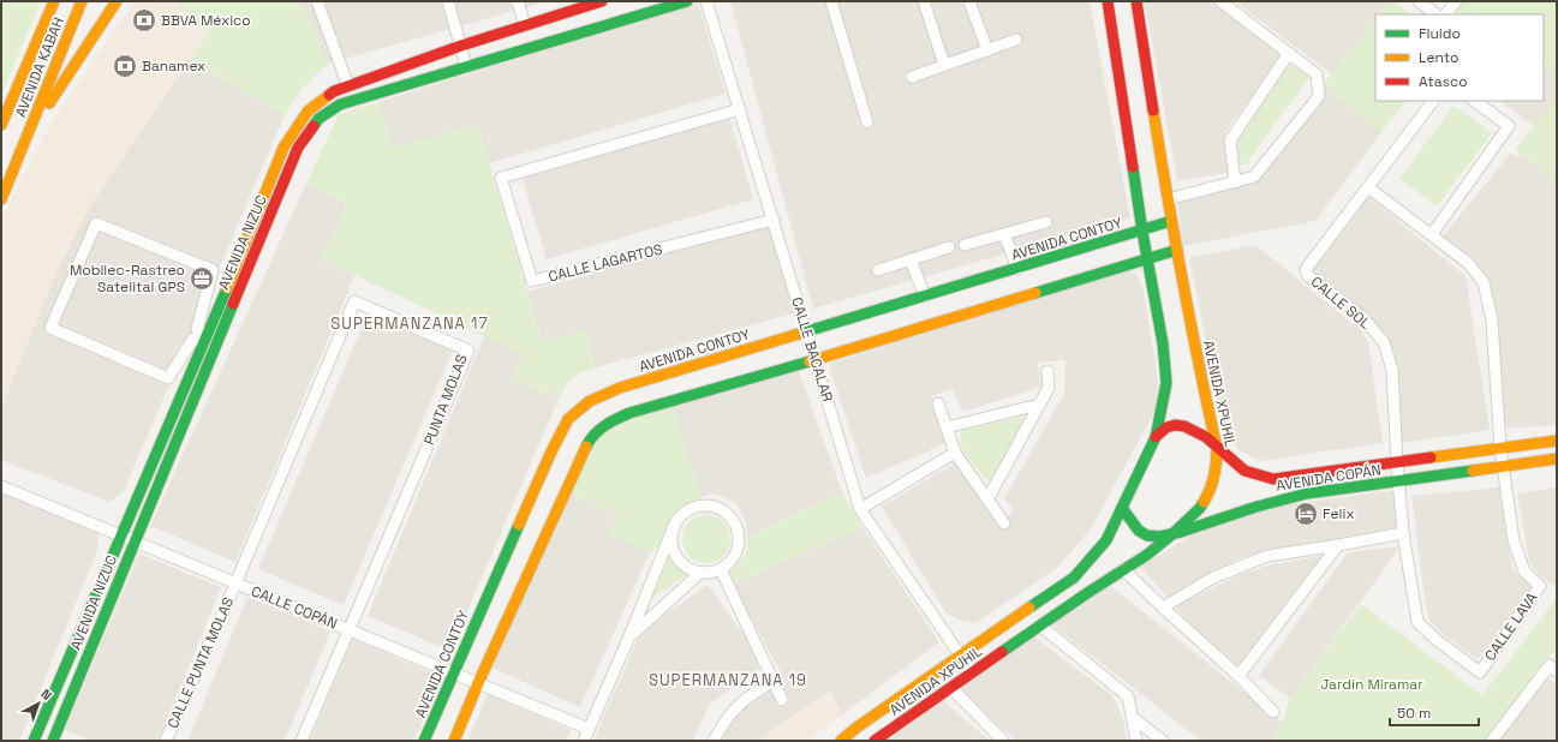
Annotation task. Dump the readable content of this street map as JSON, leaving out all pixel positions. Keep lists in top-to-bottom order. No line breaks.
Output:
{"streets":{"street":["AVENIDA KABAH","AVENIDA CONTOY","AVENIDA NIZUC","CALLE LAGARTOS","CALLE SOL","CALLE BACALAR","AVENIDA XPUHIL","PUNTA MOLAS","AVENIDA COPÁN","CALLE COPÁN","CALLE LAVA","CALLE PUNTA MOLAS"]},"crossings":[["AVENIDA CONTOY","CALLE BACALAR"],["AVENIDA CONTOY","AVENIDA XPUHIL"],["AVENIDA CONTOY","CALLE COPÁN"],["AVENIDA NIZUC","CALLE COPÁN"],["CALLE LAGARTOS","CALLE BACALAR"],["CALLE SOL","AVENIDA COPÁN"],["CALLE SOL","CALLE LAVA"],["CALLE BACALAR","AVENIDA XPUHIL"],["AVENIDA XPUHIL","AVENIDA COPÁN"],["PUNTA MOLAS","CALLE COPÁN"],["PUNTA MOLAS","CALLE PUNTA MOLAS"],["AVENIDA COPÁN","CALLE LAVA"],["CALLE COPÁN","CALLE PUNTA MOLAS"]],"districts":["SUPERMANZANA 17","SUPERMANZANA 19"],"parks":["Jardín Miramar"],"places":{"bank":["BBVA México","Banamex"],"office":["Mobilec-Rastreo Satelital GPS"],"hotel":["Felix"]},"legend":["Fluido","Lento","Atasco"],"scale_bar":"50 m","north":"top right"}
